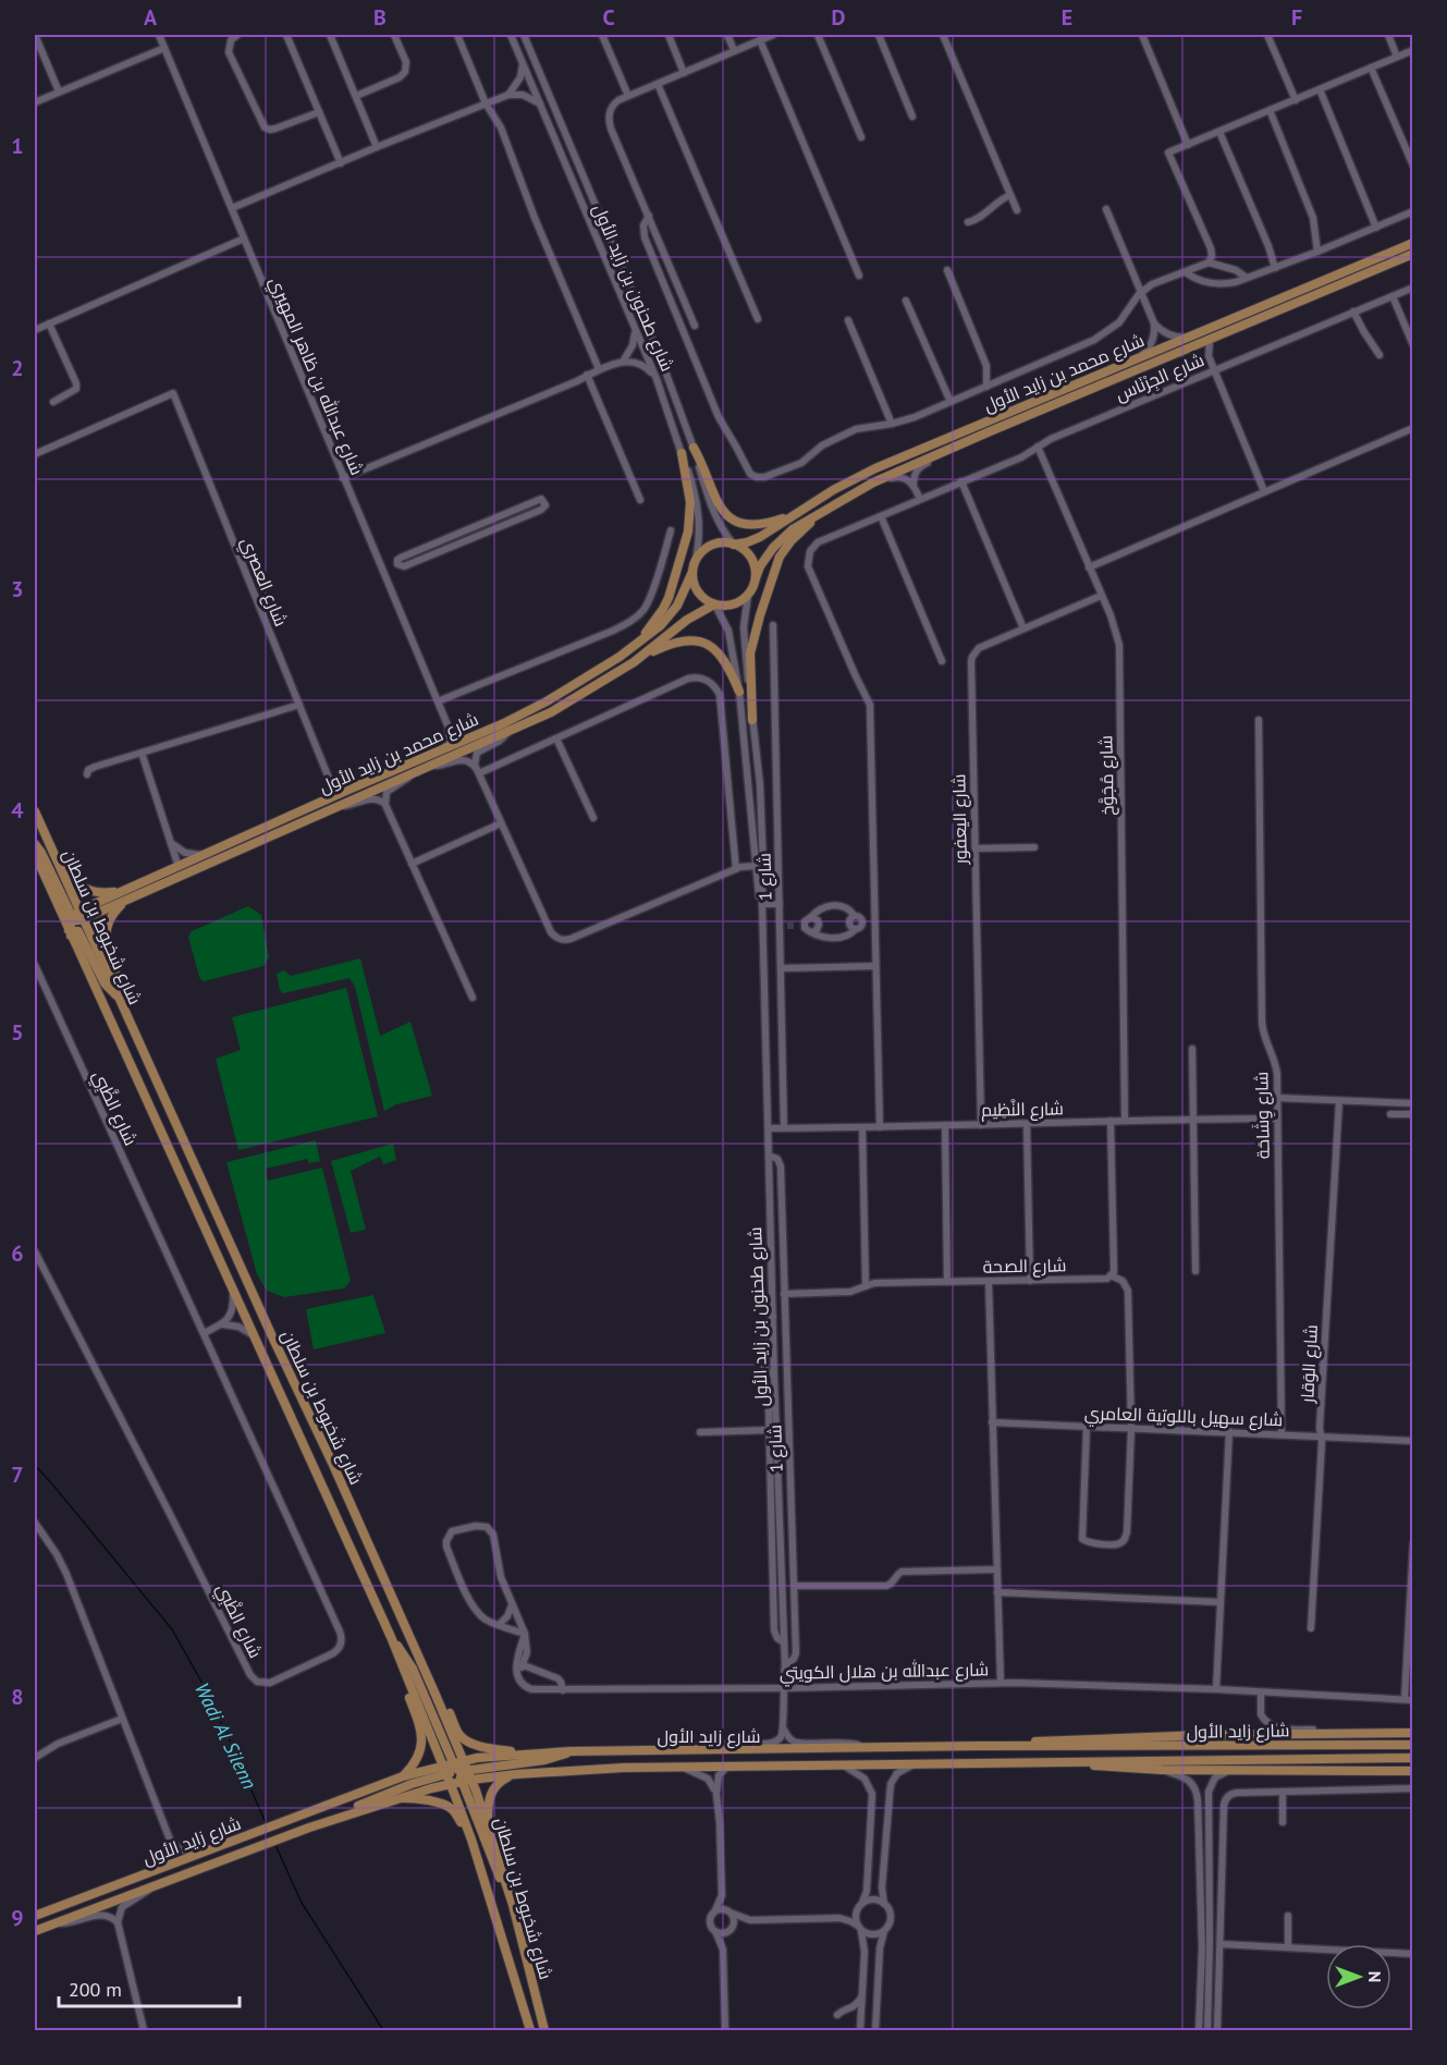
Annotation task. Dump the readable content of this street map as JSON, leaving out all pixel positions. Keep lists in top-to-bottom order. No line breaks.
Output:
{"streets":{"main road":["شارع محمد بن زايد الأول","شارع شخبوط بن سلطان","شارع زايد الأول"],"street":["شارع طحنون بن زايد الأول","شارع عبدالله بن ظاهر المهيري","شارع الجِرْنَاس","شارع العصري","شارع مُجَوَّخ","شارع اليعفور","شارع 1","شارع الظَّبِي","شارع النَّظِيم","شارع وِشَاحَة","شارع الصحة","شارع الوَقار","شارع سهيل باللوتية العامري","شارع عبدالله بن هلال الكويتي"]},"crossings":[["شارع طحنون بن زايد الأول","شارع محمد بن زايد الأول"],["شارع طحنون بن زايد الأول","شارع 1"],["شارع طحنون بن زايد الأول","شارع النَّظِيم"],["شارع طحنون بن زايد الأول","شارع عبدالله بن هلال الكويتي"],["شارع محمد بن زايد الأول","شارع شخبوط بن سلطان"],["شارع الجِرْنَاس","شارع مُجَوَّخ"],["شارع مُجَوَّخ","شارع اليعفور"],["شارع مُجَوَّخ","شارع النَّظِيم"],["شارع اليعفور","شارع النَّظِيم"],["شارع 1","شارع النَّظِيم"],["شارع 1","شارع الصحة"],["شارع شخبوط بن سلطان","شارع زايد الأول"],["شارع النَّظِيم","شارع وِشَاحَة"],["شارع وِشَاحَة","شارع سهيل باللوتية العامري"],["شارع الوَقار","شارع سهيل باللوتية العامري"]],"water":["Wadi Al Silenn"],"scale_bar":"200 m","north":"right","grid":{"columns":["A","B","C","D","E","F"],"rows":["1","2","3","4","5","6","7","8","9"]}}
